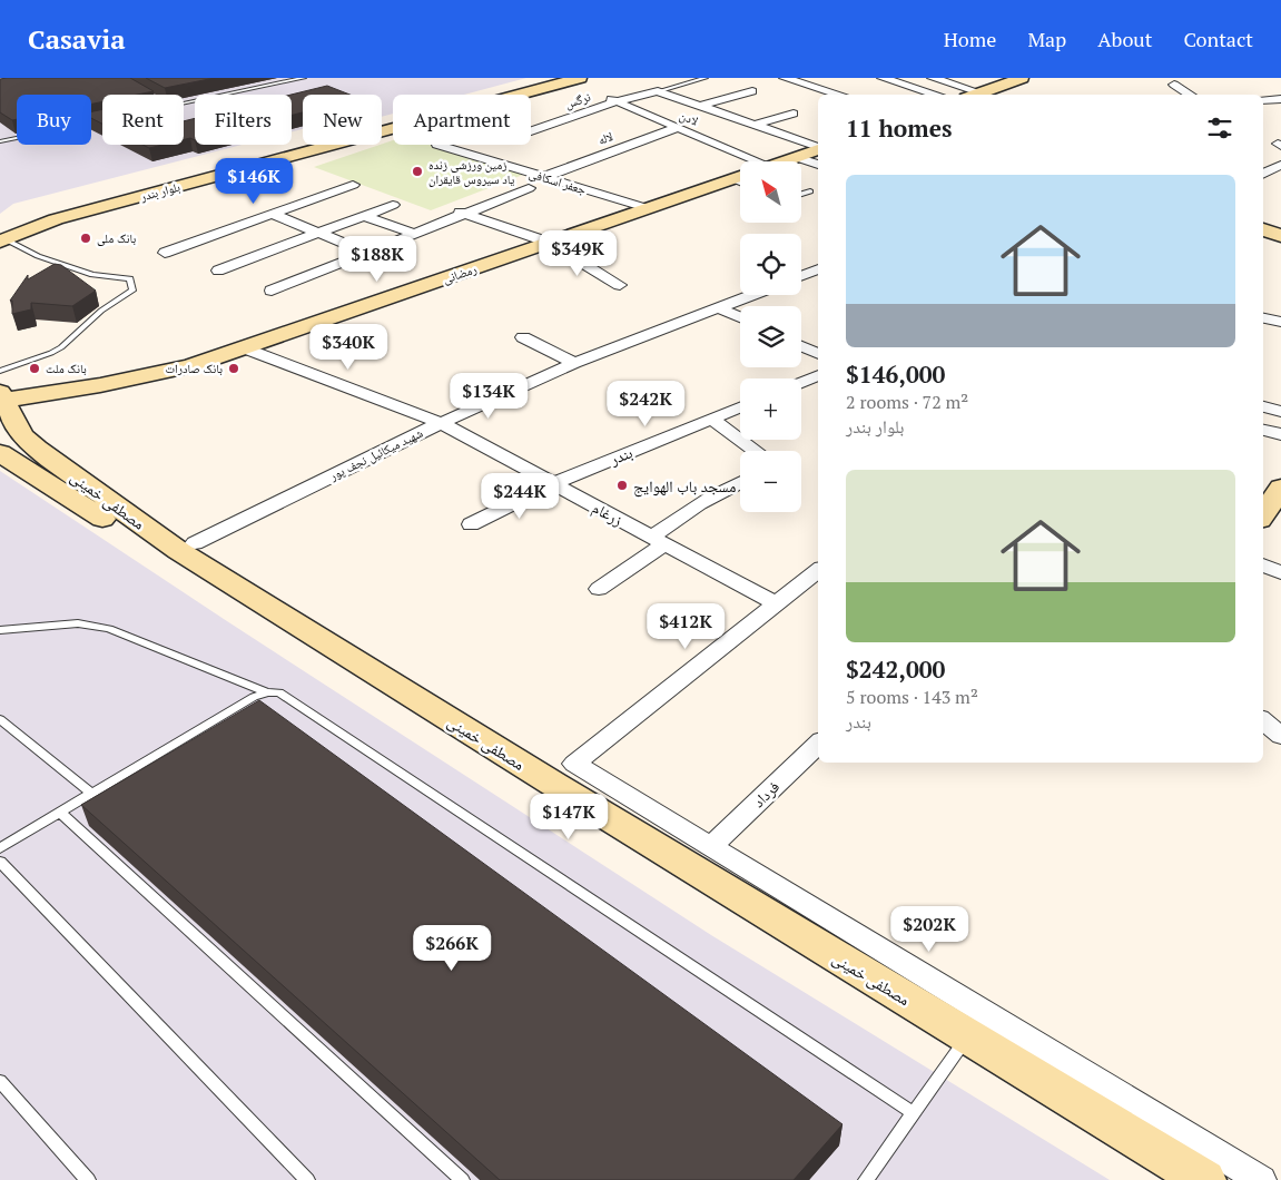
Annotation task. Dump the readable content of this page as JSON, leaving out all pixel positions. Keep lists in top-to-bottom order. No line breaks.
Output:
{"streets":{"main road":["بلوار بندر","رمضانی","مصطفی خمینی"],"street":["نرگس","لادن","لاله","جعفر اسکافی","شهید میکائیل نجف پور","بندر","زرغام","فرداد"]},"crossings":[["نرگس","لادن"],["لادن","لاله"],["لاله","جعفر اسکافی"],["جعفر اسکافی","رمضانی"],["رمضانی","مصطفی خمینی"],["رمضانی","زرغام"],["شهید میکائیل نجف پور","زرغام"],["بندر","زرغام"]],"places":["زمین ورزشی زنده یاد سیروس قایقران","بانک ملی","بانک ملت","بانک صادرات","مسجد باب الهوایج"],"north":"top left","page":{"header":"Casavia","nav":["Home","Map","About","Contact"],"chip":["Buy","Rent","Filters","New","Apartment"],"heading":"11 homes","price":["$146K","$349K","$188K","$340K","$134K","$242K","$244K","$412K","$147K","$202K","$266K"],"map_buttons":["+","−"],"list":[{"name":"$146,000","note":"2 rooms · 72 m² · بلوار بندر"},{"name":"$242,000","note":"5 rooms · 143 m² · بندر"}]}}
